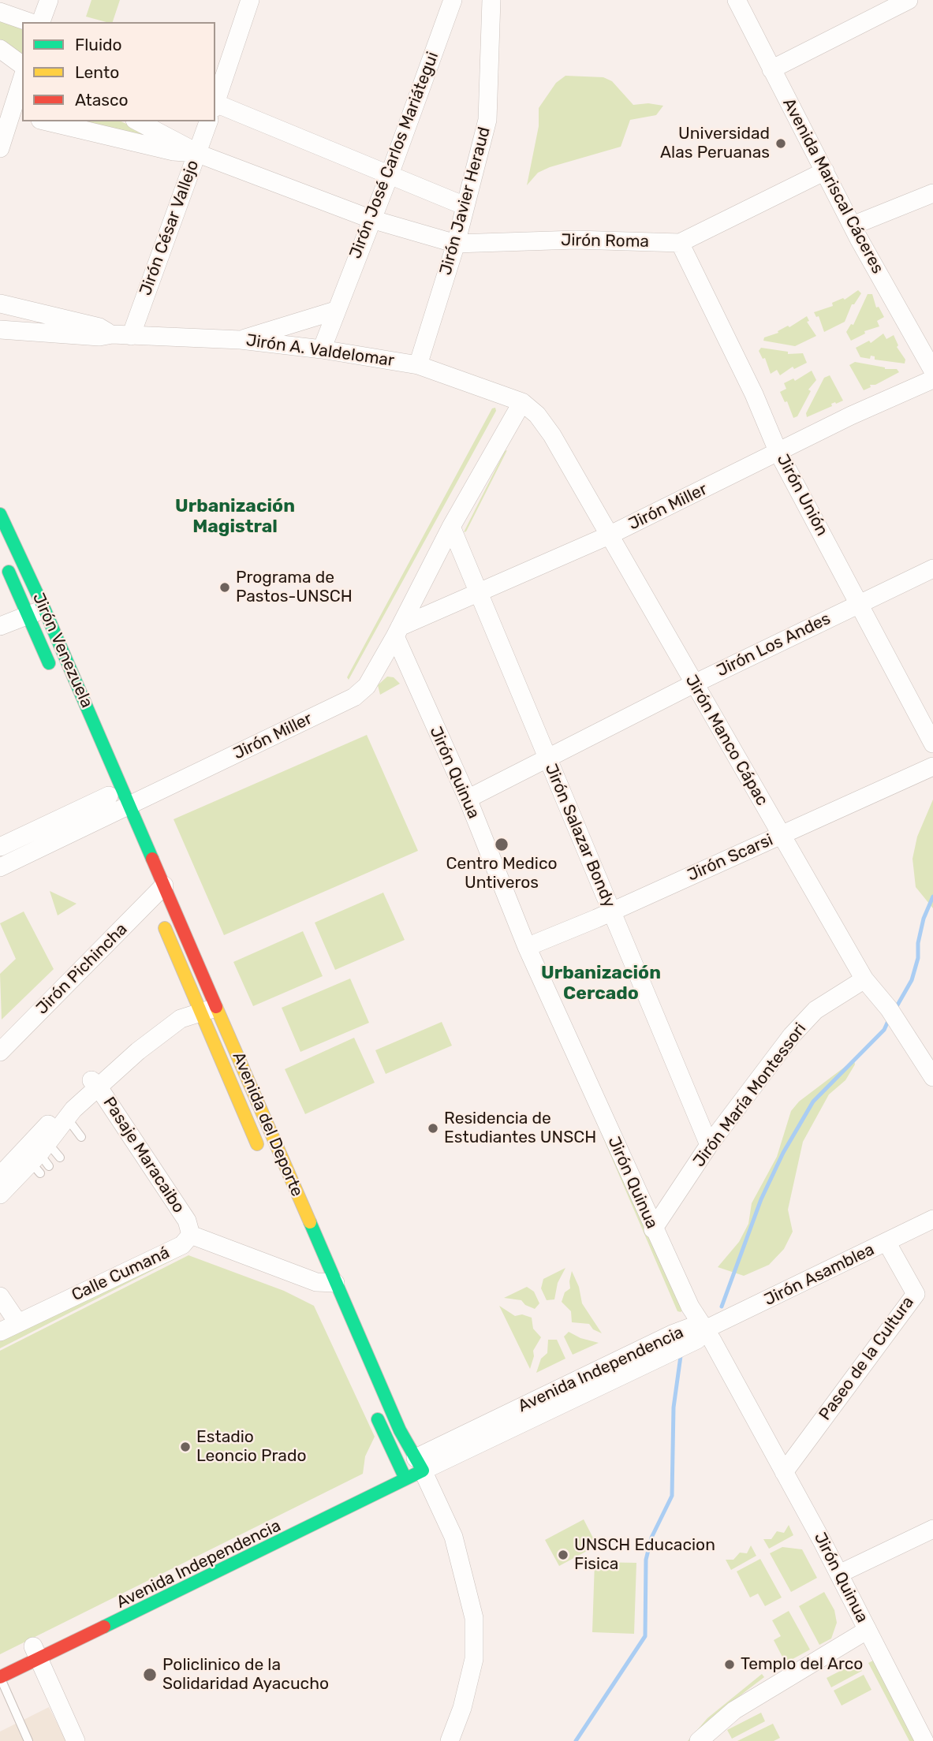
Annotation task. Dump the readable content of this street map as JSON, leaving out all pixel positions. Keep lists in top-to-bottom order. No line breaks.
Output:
{"streets":{"street":["Jirón José Carlos Mariátegui","Avenida Mariscal Cáceres","Jirón Javier Heraud","Jirón César Vallejo","Jirón Roma","Jirón A. Valdelomar","Jirón Unión","Jirón Miller","Jirón Los Andes","Jirón Venezuela","Jirón Manco Cápac","Jirón Quinua","Jirón Salazar Bondy","Jirón Scarsi","Jirón Pichincha","Jirón María Montessori","Avenida del Deporte","Pasaje Maracaibo","Calle Cumaná","Jirón Asamblea","Paseo de la Cultura","Avenida Independencia"]},"crossings":[["Jirón José Carlos Mariátegui","Jirón Roma"],["Jirón José Carlos Mariátegui","Jirón A. Valdelomar"],["Avenida Mariscal Cáceres","Jirón Roma"],["Jirón Javier Heraud","Jirón Roma"],["Jirón Javier Heraud","Jirón A. Valdelomar"],["Jirón César Vallejo","Jirón Roma"],["Jirón César Vallejo","Jirón A. Valdelomar"],["Jirón Roma","Jirón Unión"],["Jirón A. Valdelomar","Jirón Manco Cápac"],["Jirón Unión","Jirón Miller"],["Jirón Unión","Jirón Los Andes"],["Jirón Miller","Jirón Manco Cápac"],["Jirón Miller","Jirón Quinua"],["Jirón Miller","Jirón Salazar Bondy"],["Jirón Miller","Avenida del Deporte"],["Jirón Los Andes","Jirón Manco Cápac"],["Jirón Los Andes","Jirón Quinua"],["Jirón Los Andes","Jirón Salazar Bondy"],["Jirón Venezuela","Avenida del Deporte"],["Jirón Manco Cápac","Jirón Scarsi"],["Jirón Manco Cápac","Jirón María Montessori"],["Jirón Quinua","Jirón Scarsi"],["Jirón Quinua","Jirón María Montessori"],["Jirón Quinua","Jirón Asamblea"],["Jirón Quinua","Paseo de la Cultura"],["Jirón Quinua","Avenida Independencia"],["Jirón Salazar Bondy","Jirón Scarsi"],["Jirón Salazar Bondy","Jirón María Montessori"],["Jirón Pichincha","Avenida del Deporte"],["Avenida del Deporte","Avenida Independencia"],["Pasaje Maracaibo","Calle Cumaná"],["Jirón Asamblea","Paseo de la Cultura"],["Jirón Asamblea","Avenida Independencia"]],"districts":["Urbanización Magistral","Urbanización Cercado"],"places":["Universidad Alas Peruanas","Programa de Pastos-UNSCH","Centro Medico Untiveros","Residencia de Estudiantes UNSCH","Estadio Leoncio Prado","UNSCH Educacion Fisica","Templo del Arco","Policlinico de la Solidaridad Ayacucho"],"legend":["Fluido","Lento","Atasco"]}
